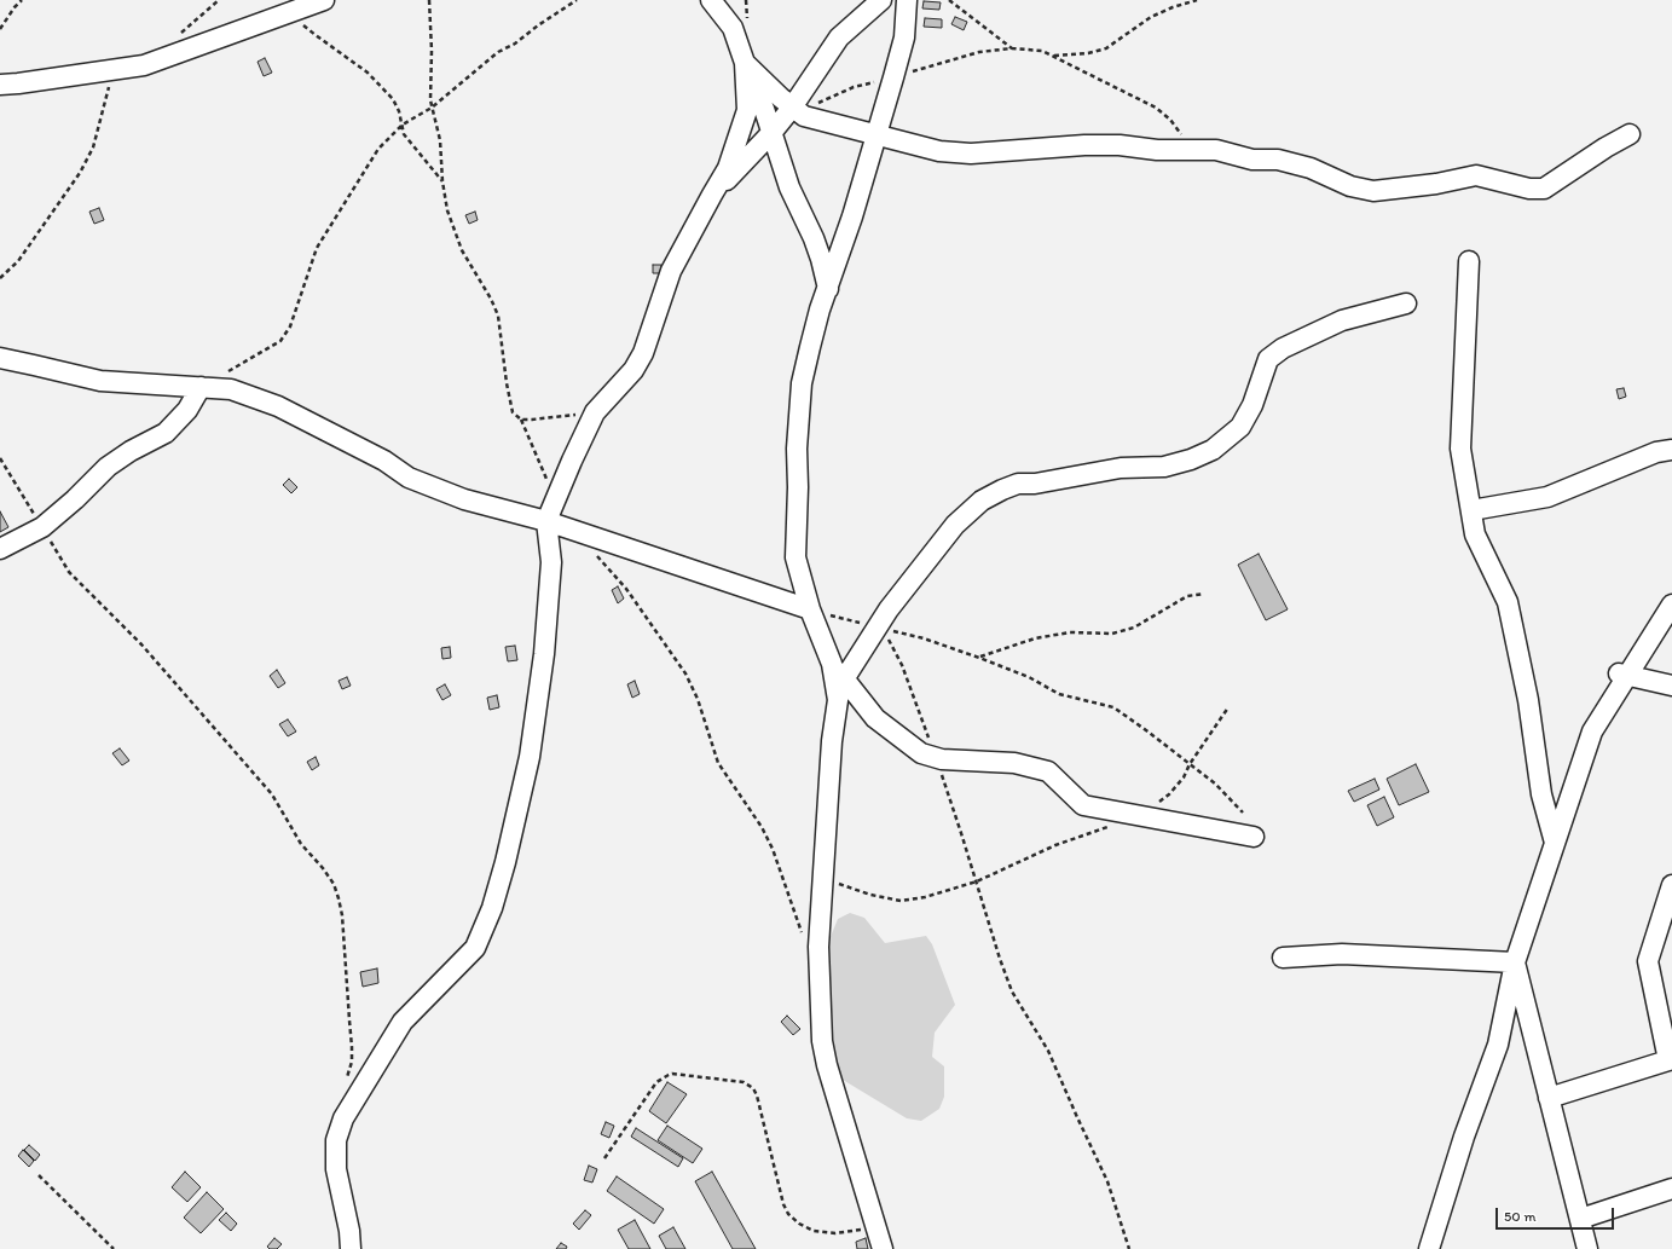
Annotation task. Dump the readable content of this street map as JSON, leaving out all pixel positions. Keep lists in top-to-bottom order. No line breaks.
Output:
{"scale_bar":"50 m"}
